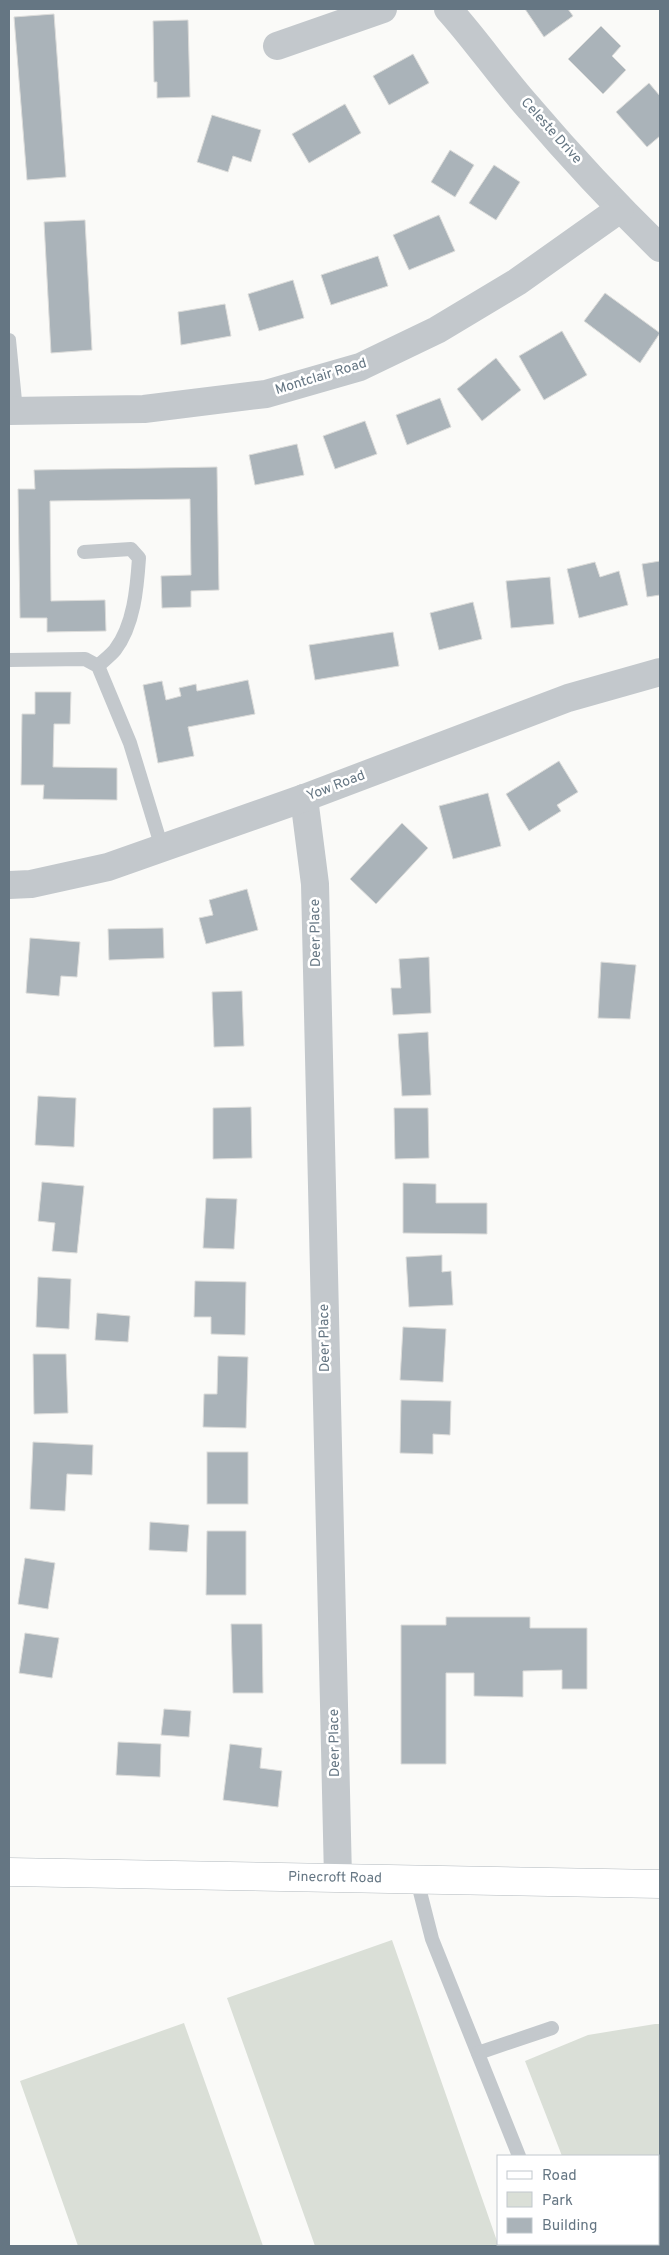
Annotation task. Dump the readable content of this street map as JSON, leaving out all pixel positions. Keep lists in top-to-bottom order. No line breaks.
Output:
{"streets":{"street":["Celeste Drive","Montclair Road","Yow Road","Deer Place","Pinecroft Road"]},"crossings":[["Celeste Drive","Montclair Road"],["Yow Road","Deer Place"],["Deer Place","Pinecroft Road"]],"legend":["Road","Park","Building"]}
